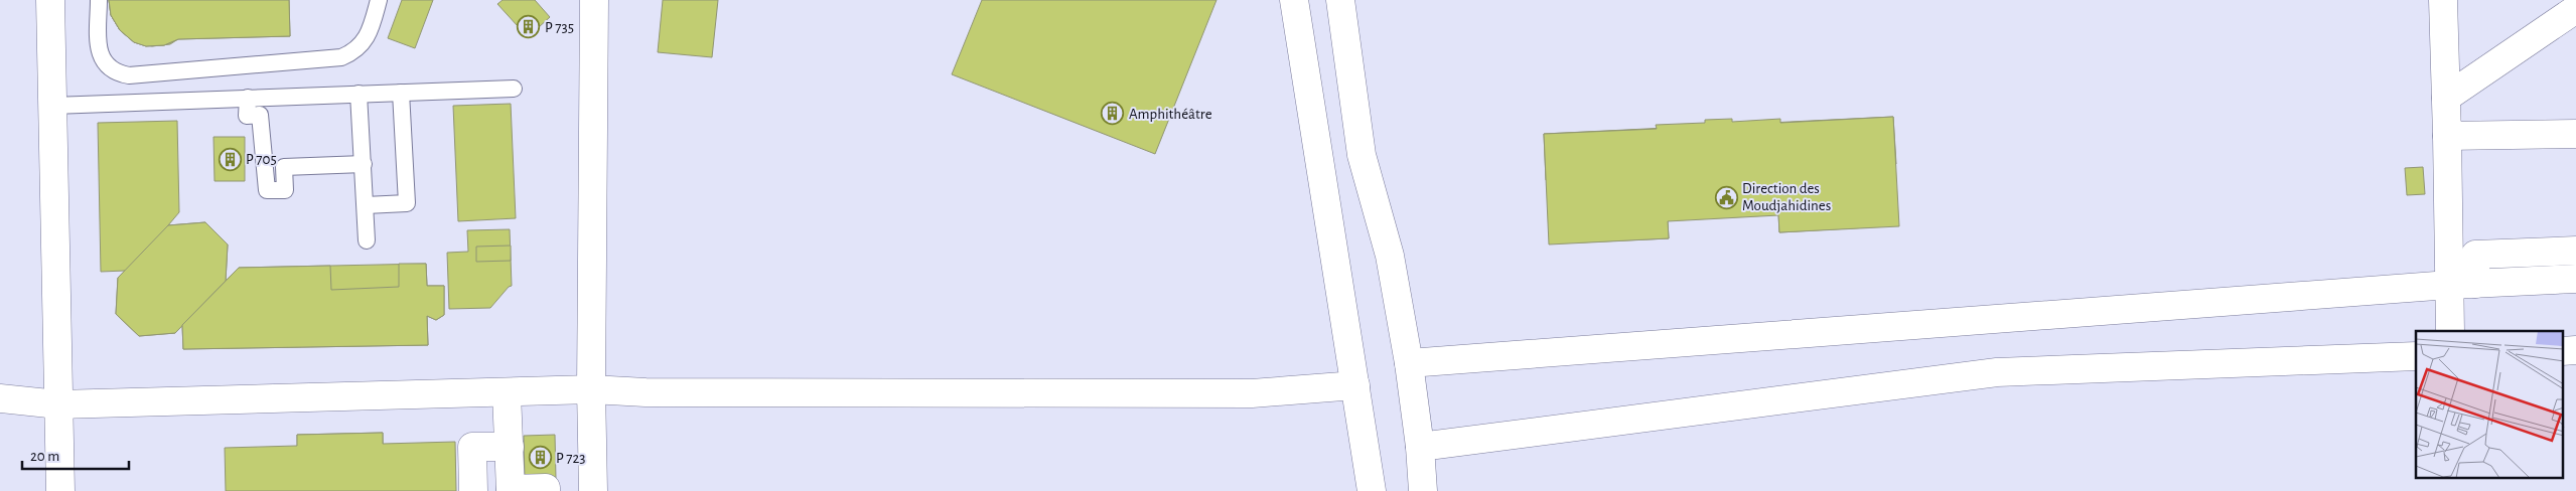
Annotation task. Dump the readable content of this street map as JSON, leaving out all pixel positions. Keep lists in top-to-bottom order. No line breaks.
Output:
{"places":{"building":["P 735","Amphithéâtre","P 705","P 723"],"public building":["Direction des Moudjahidines"]},"scale_bar":"20 m"}
